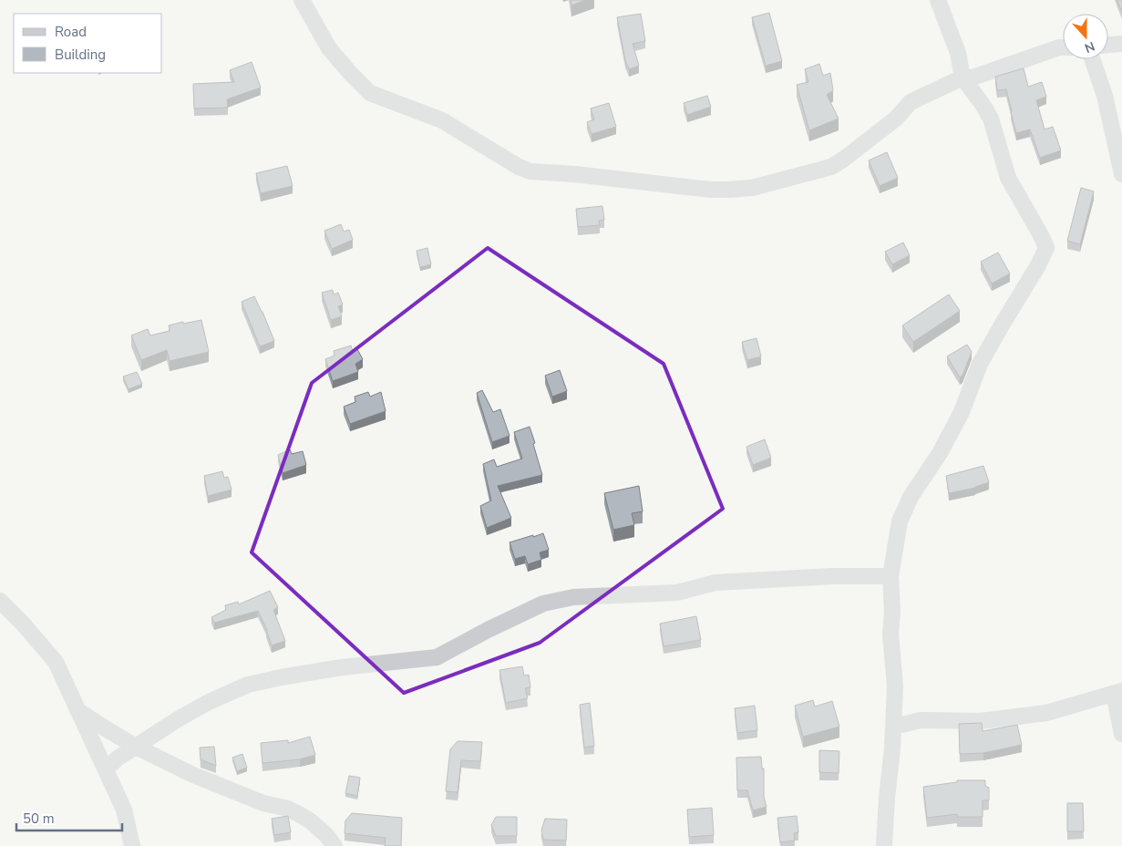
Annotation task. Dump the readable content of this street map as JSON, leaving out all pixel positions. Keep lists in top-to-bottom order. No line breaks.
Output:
{"legend":["Road","Building"],"scale_bar":"50 m","north":"bottom"}
